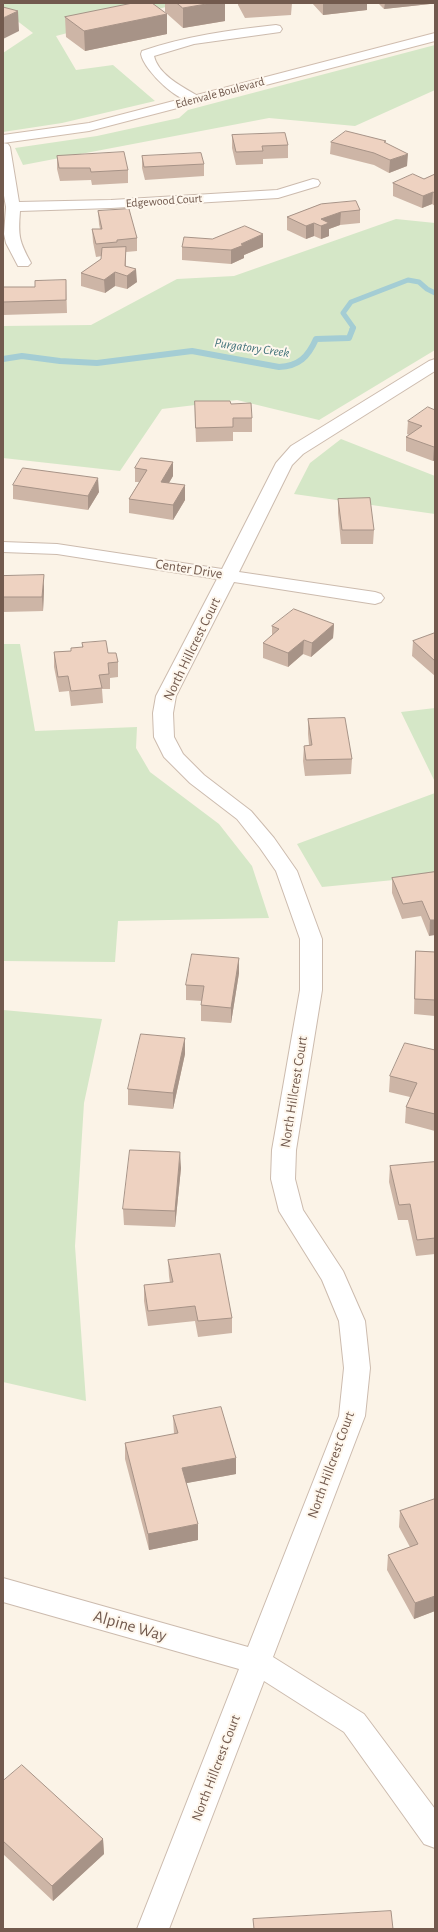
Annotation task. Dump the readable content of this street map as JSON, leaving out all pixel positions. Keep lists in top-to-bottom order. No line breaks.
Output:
{"streets":{"street":["Edenvale Boulevard","Edgewood Court","Center Drive","North Hillcrest Court","Alpine Way"]},"crossings":[["Center Drive","North Hillcrest Court"],["North Hillcrest Court","Alpine Way"]],"water":["Purgatory Creek"]}
